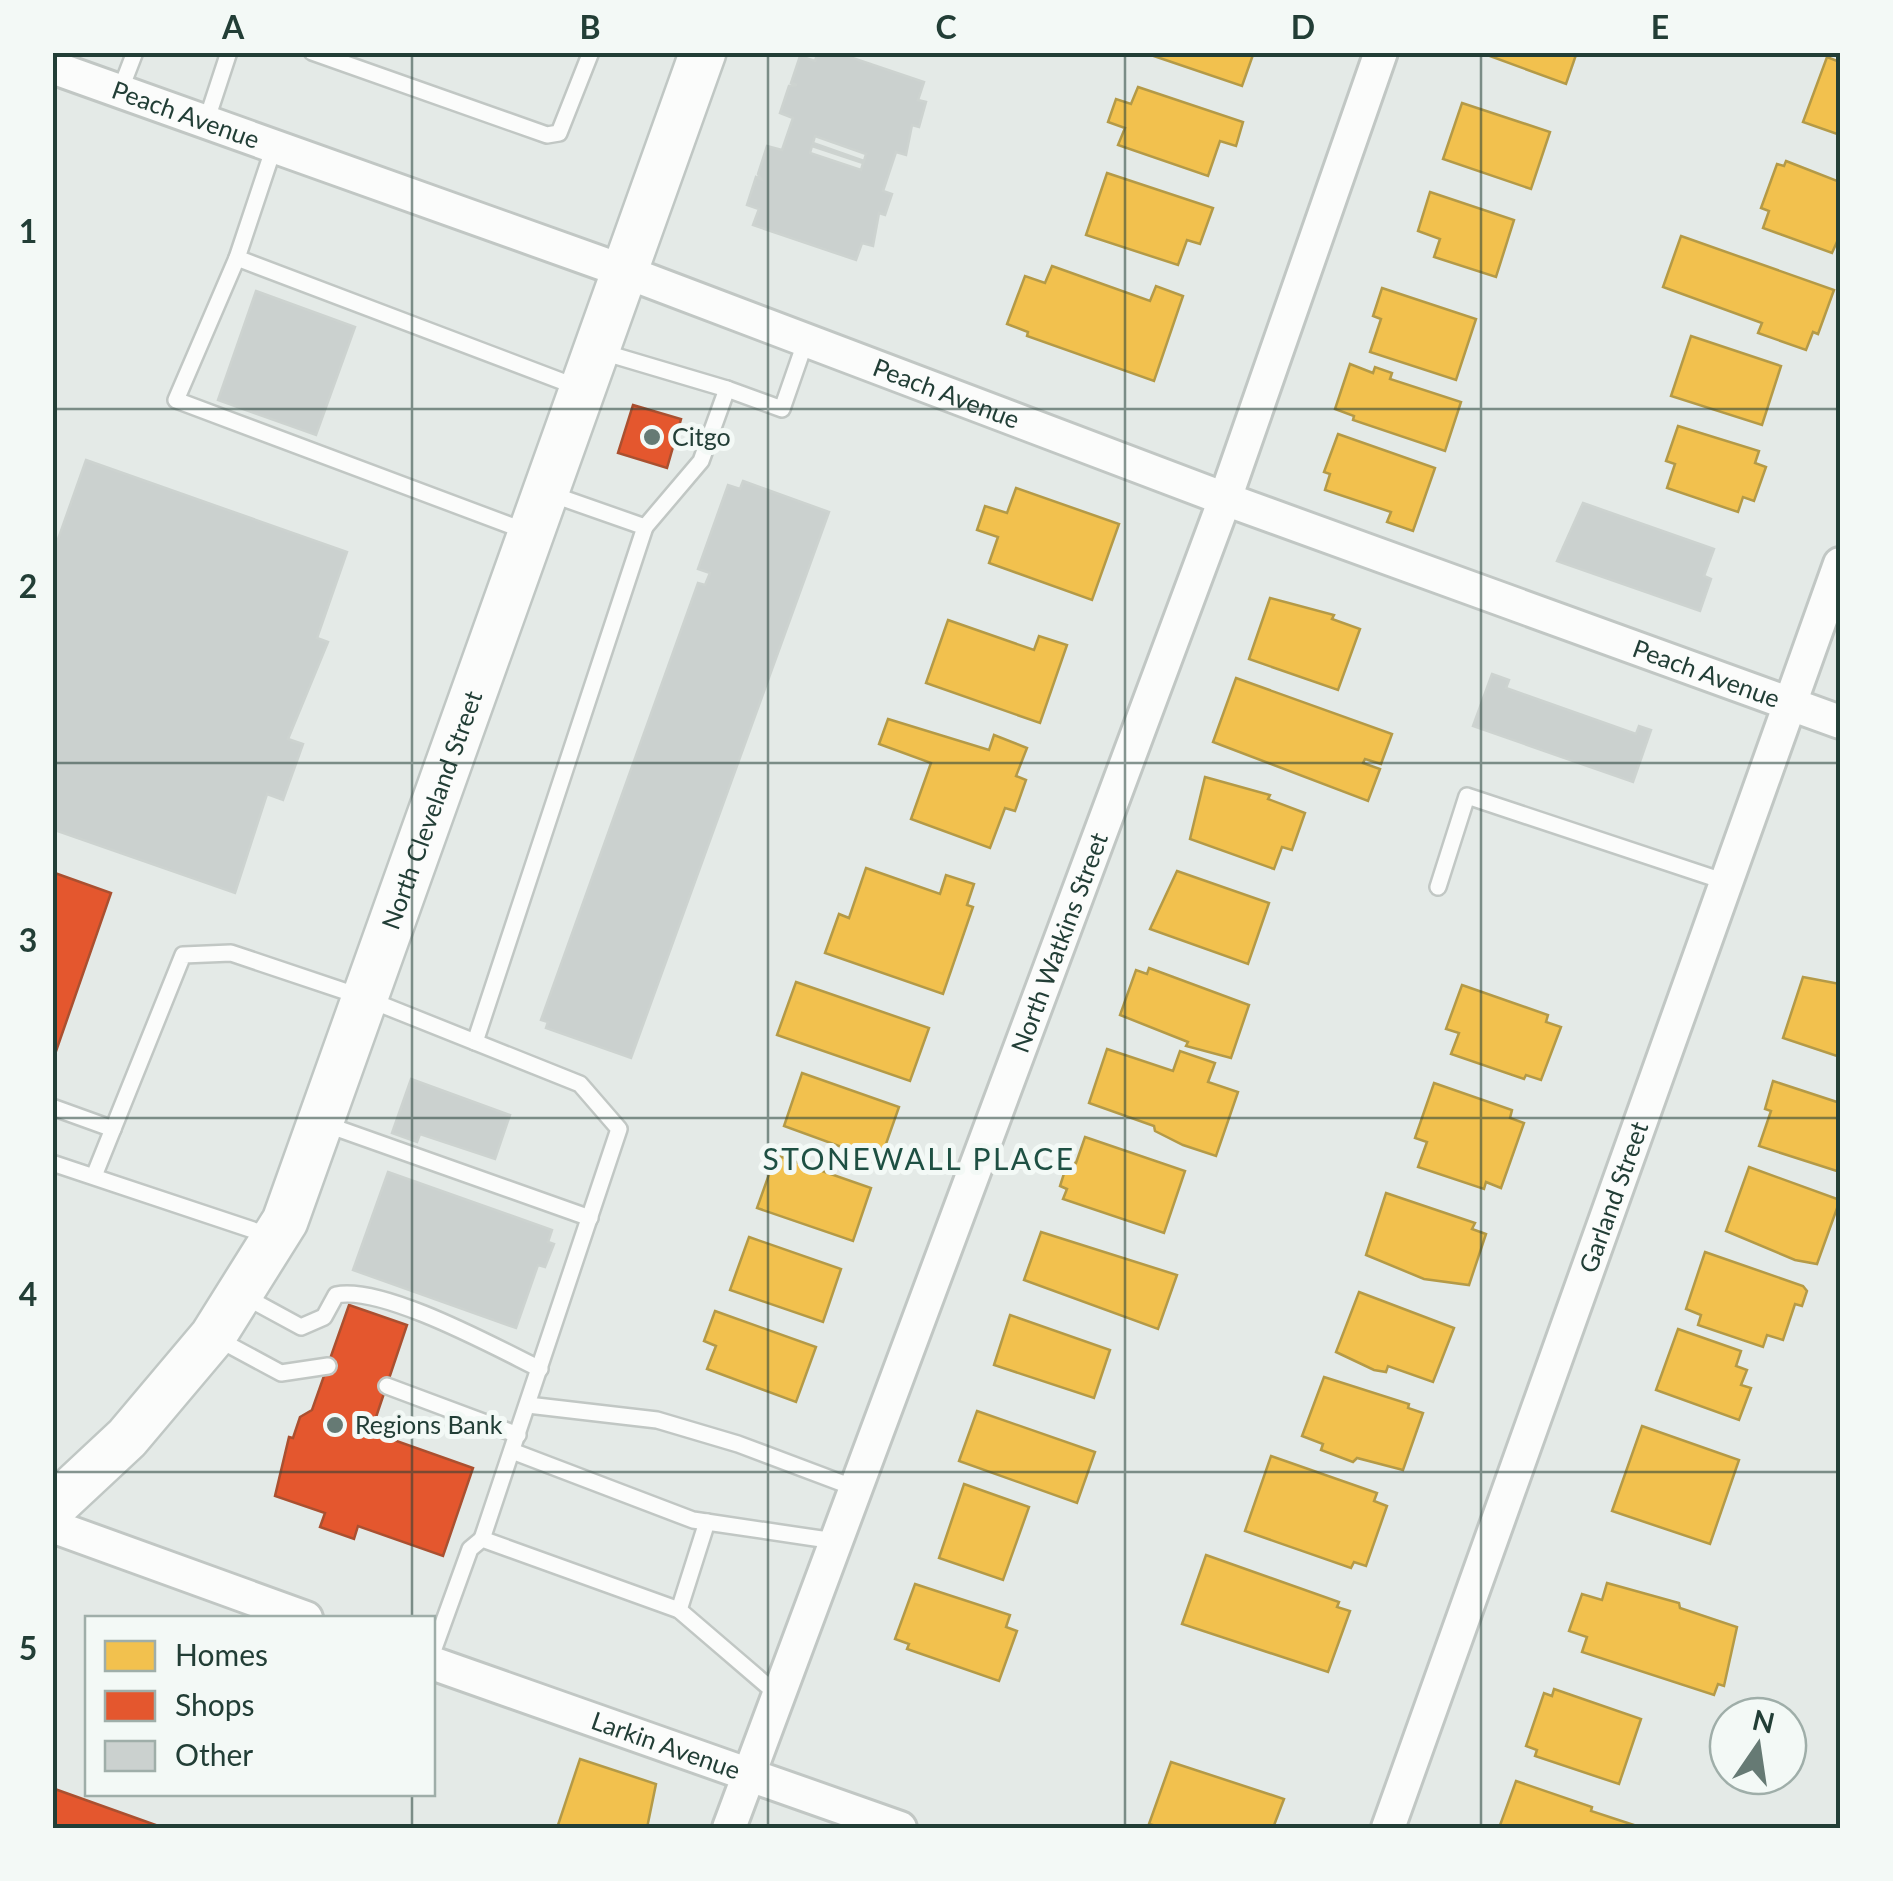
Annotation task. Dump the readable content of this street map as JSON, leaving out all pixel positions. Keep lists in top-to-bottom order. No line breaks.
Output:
{"streets":{"main road":["North Cleveland Street"],"street":["Peach Avenue","North Watkins Street","Garland Street","Larkin Avenue"]},"crossings":[["Peach Avenue","North Cleveland Street"],["Peach Avenue","North Watkins Street"],["Peach Avenue","Garland Street"],["North Watkins Street","Larkin Avenue"]],"districts":["STONEWALL PLACE"],"places":["Citgo","Regions Bank"],"legend":["Homes","Shops","Other"],"north":"top","grid":{"columns":["A","B","C","D","E"],"rows":["1","2","3","4","5"]}}
